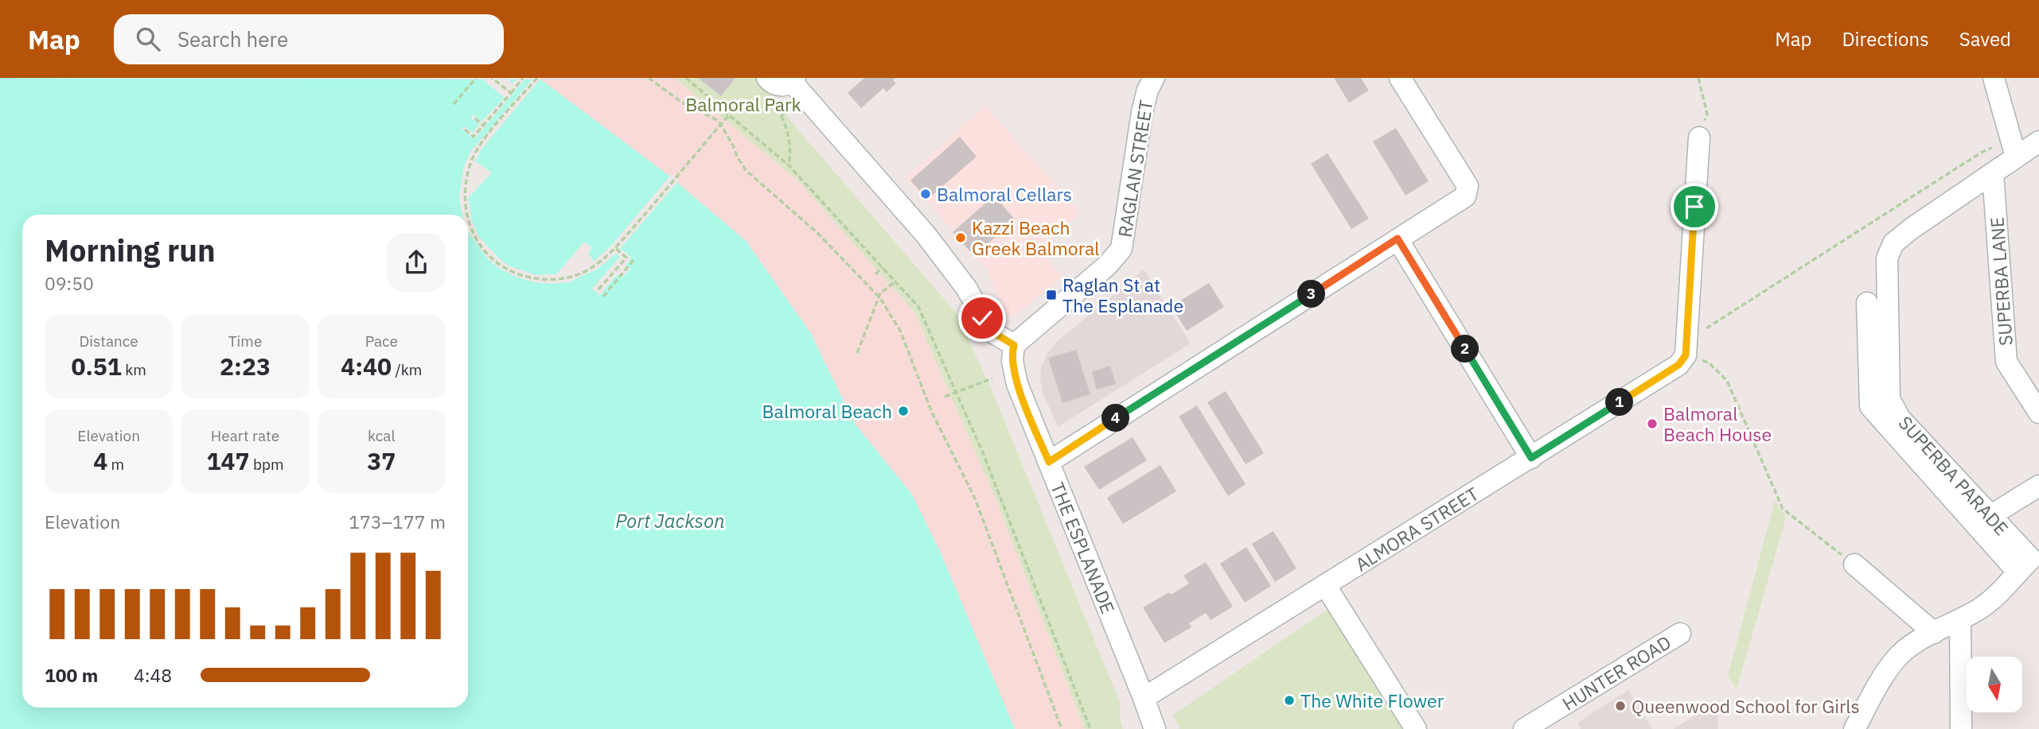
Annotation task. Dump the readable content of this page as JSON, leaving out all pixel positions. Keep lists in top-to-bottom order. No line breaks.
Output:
{"streets":{"street":["RAGLAN STREET","SUPERBA LANE","SUPERBA PARADE","ALMORA STREET","THE ESPLANADE","HUNTER ROAD"]},"crossings":[["RAGLAN STREET","THE ESPLANADE"],["SUPERBA LANE","SUPERBA PARADE"],["ALMORA STREET","THE ESPLANADE"]],"water":["Port Jackson"],"parks":["Balmoral Park"],"places":{"other":["Balmoral Cellars","Kazzi Beach Greek Balmoral","Balmoral Beach","Balmoral Beach House","The White Flower","Queenwood School for Girls"],"transit":["Raglan St at The Esplanade"]},"north":"bottom","page":{"header":"Map","search":"Search here","nav":["Map","Directions","Saved"],"heading":["Morning run","09:50"],"pins":["3","2","1","4"],"stats":[["Distance","0.51 km"],["Time","2:23"],["Pace","4:40 /km"],["Elevation","4 m"],["Heart rate","147 bpm"],["kcal","37"]],"chart":["Elevation","173–177 m"],"list":[{"name":"100 m","note":"4:48"}]}}
